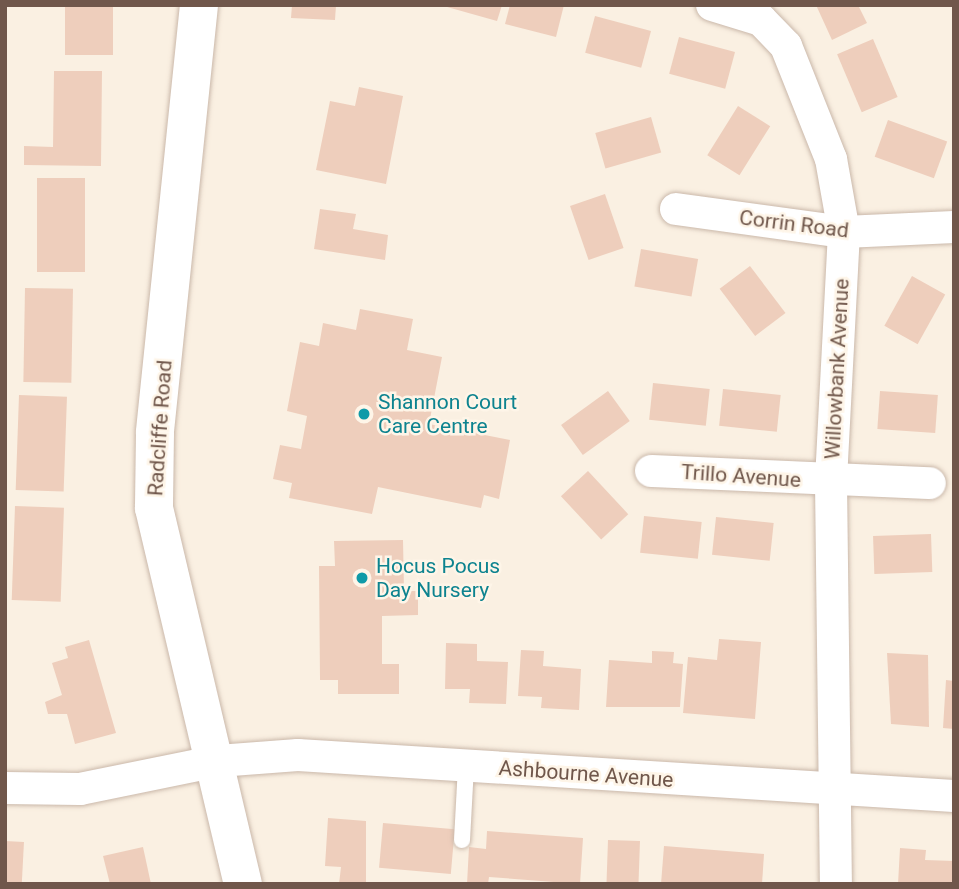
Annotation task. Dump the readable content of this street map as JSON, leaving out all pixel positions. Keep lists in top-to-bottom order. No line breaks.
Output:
{"streets":{"main road":["Radcliffe Road"],"street":["Corrin Road","Willowbank Avenue","Trillo Avenue","Ashbourne Avenue"]},"crossings":[["Corrin Road","Willowbank Avenue"],["Willowbank Avenue","Trillo Avenue"],["Willowbank Avenue","Ashbourne Avenue"],["Radcliffe Road","Ashbourne Avenue"]],"places":["Shannon Court Care Centre","Hocus Pocus Day Nursery"]}
